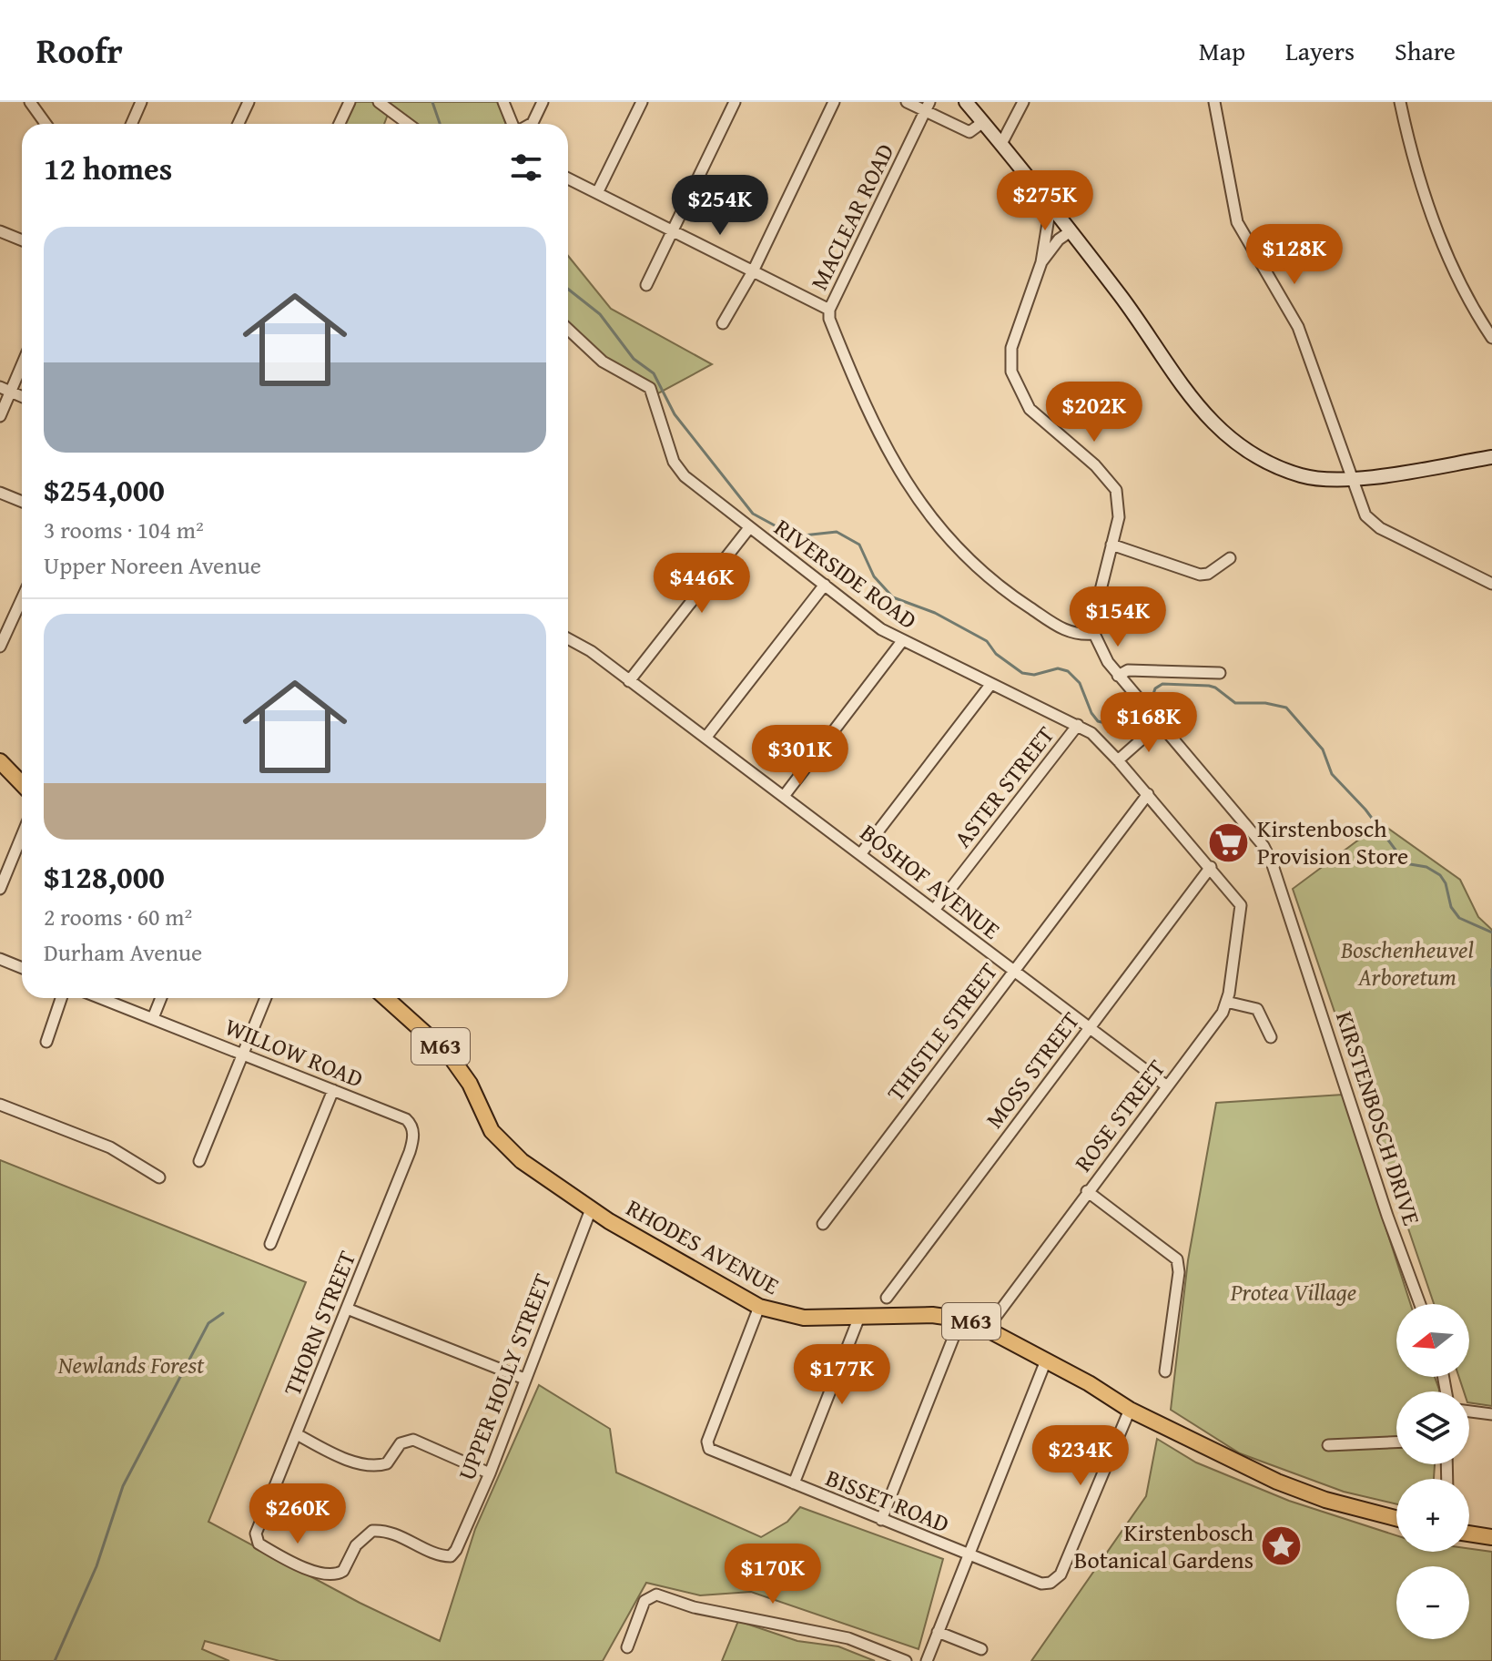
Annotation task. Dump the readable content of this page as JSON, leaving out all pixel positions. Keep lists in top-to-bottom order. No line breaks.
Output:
{"streets":{"main road":["M63","RHODES AVENUE"],"street":["MACLEAR ROAD","RIVERSIDE ROAD","ASTER STREET","BOSHOF AVENUE","THISTLE STREET","WILLOW ROAD","MOSS STREET","ROSE STREET","KIRSTENBOSCH DRIVE","THORN STREET","UPPER HOLLY STREET","BISSET ROAD"]},"crossings":[["RIVERSIDE ROAD","ASTER STREET"],["RIVERSIDE ROAD","THISTLE STREET"],["RIVERSIDE ROAD","MOSS STREET"],["RIVERSIDE ROAD","ROSE STREET"],["ASTER STREET","BOSHOF AVENUE"],["BOSHOF AVENUE","THISTLE STREET"],["BOSHOF AVENUE","MOSS STREET"],["BOSHOF AVENUE","ROSE STREET"],["WILLOW ROAD","THORN STREET"],["ROSE STREET","RHODES AVENUE"],["RHODES AVENUE","UPPER HOLLY STREET"],["RHODES AVENUE","BISSET ROAD"],["THORN STREET","UPPER HOLLY STREET"]],"parks":["Boschenheuvel Arboretum","Protea Village","Newlands Forest"],"places":{"supermarket":["Kirstenbosch Provision Store"],"place":["Kirstenbosch Botanical Gardens"]},"north":"left","page":{"header":"Roofr","nav":["Map","Layers","Share"],"heading":"12 homes","price":["$275K","$254K","$128K","$202K","$446K","$154K","$168K","$301K","$177K","$234K","$260K","$170K"],"list":[{"name":"$254,000","note":"3 rooms · 104 m² · Upper Noreen Avenue"},{"name":"$128,000","note":"2 rooms · 60 m² · Durham Avenue"}],"map_buttons":["+","−"]}}
